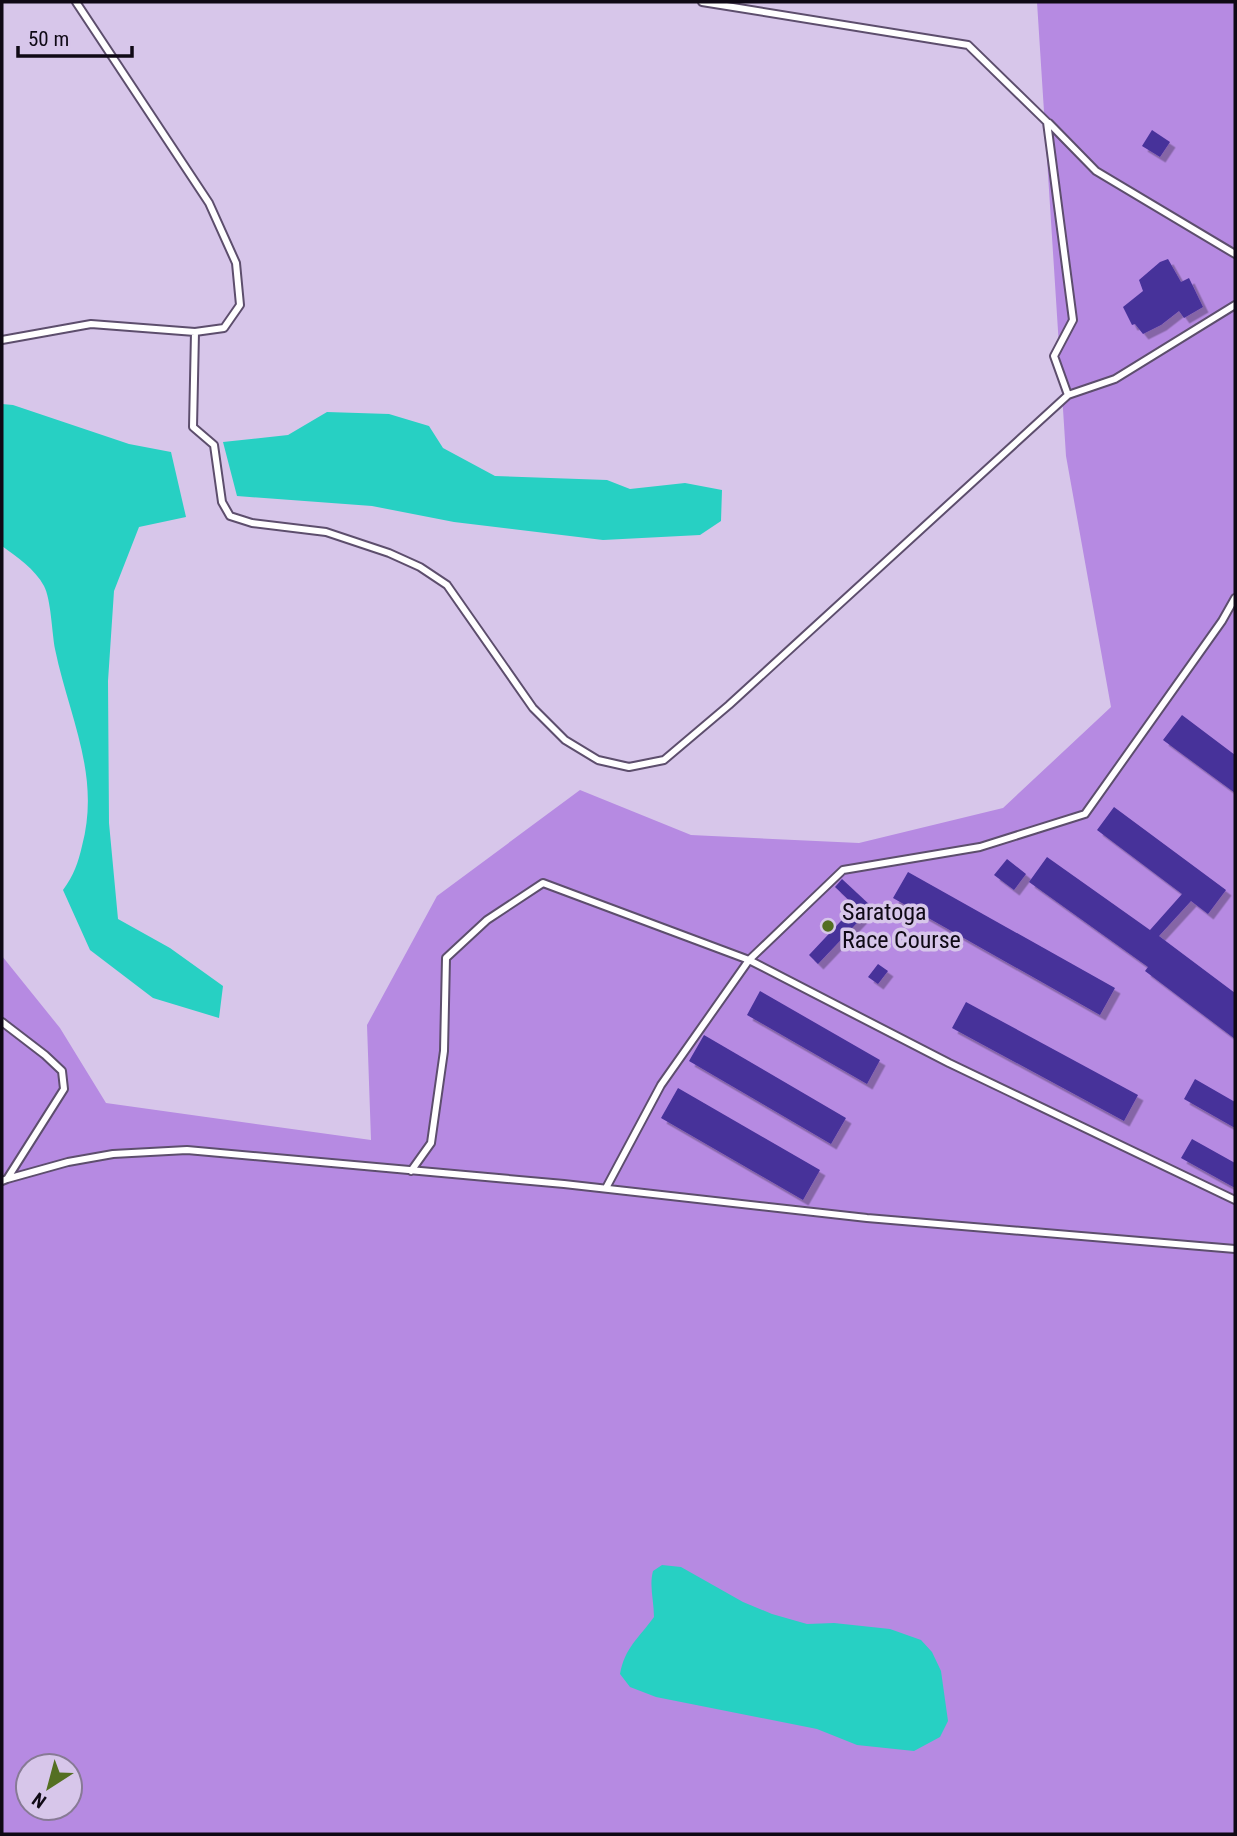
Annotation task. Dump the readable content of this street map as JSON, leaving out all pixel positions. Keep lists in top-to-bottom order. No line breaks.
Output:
{"places":["Saratoga Race Course"],"scale_bar":"50 m","north":"bottom left"}
